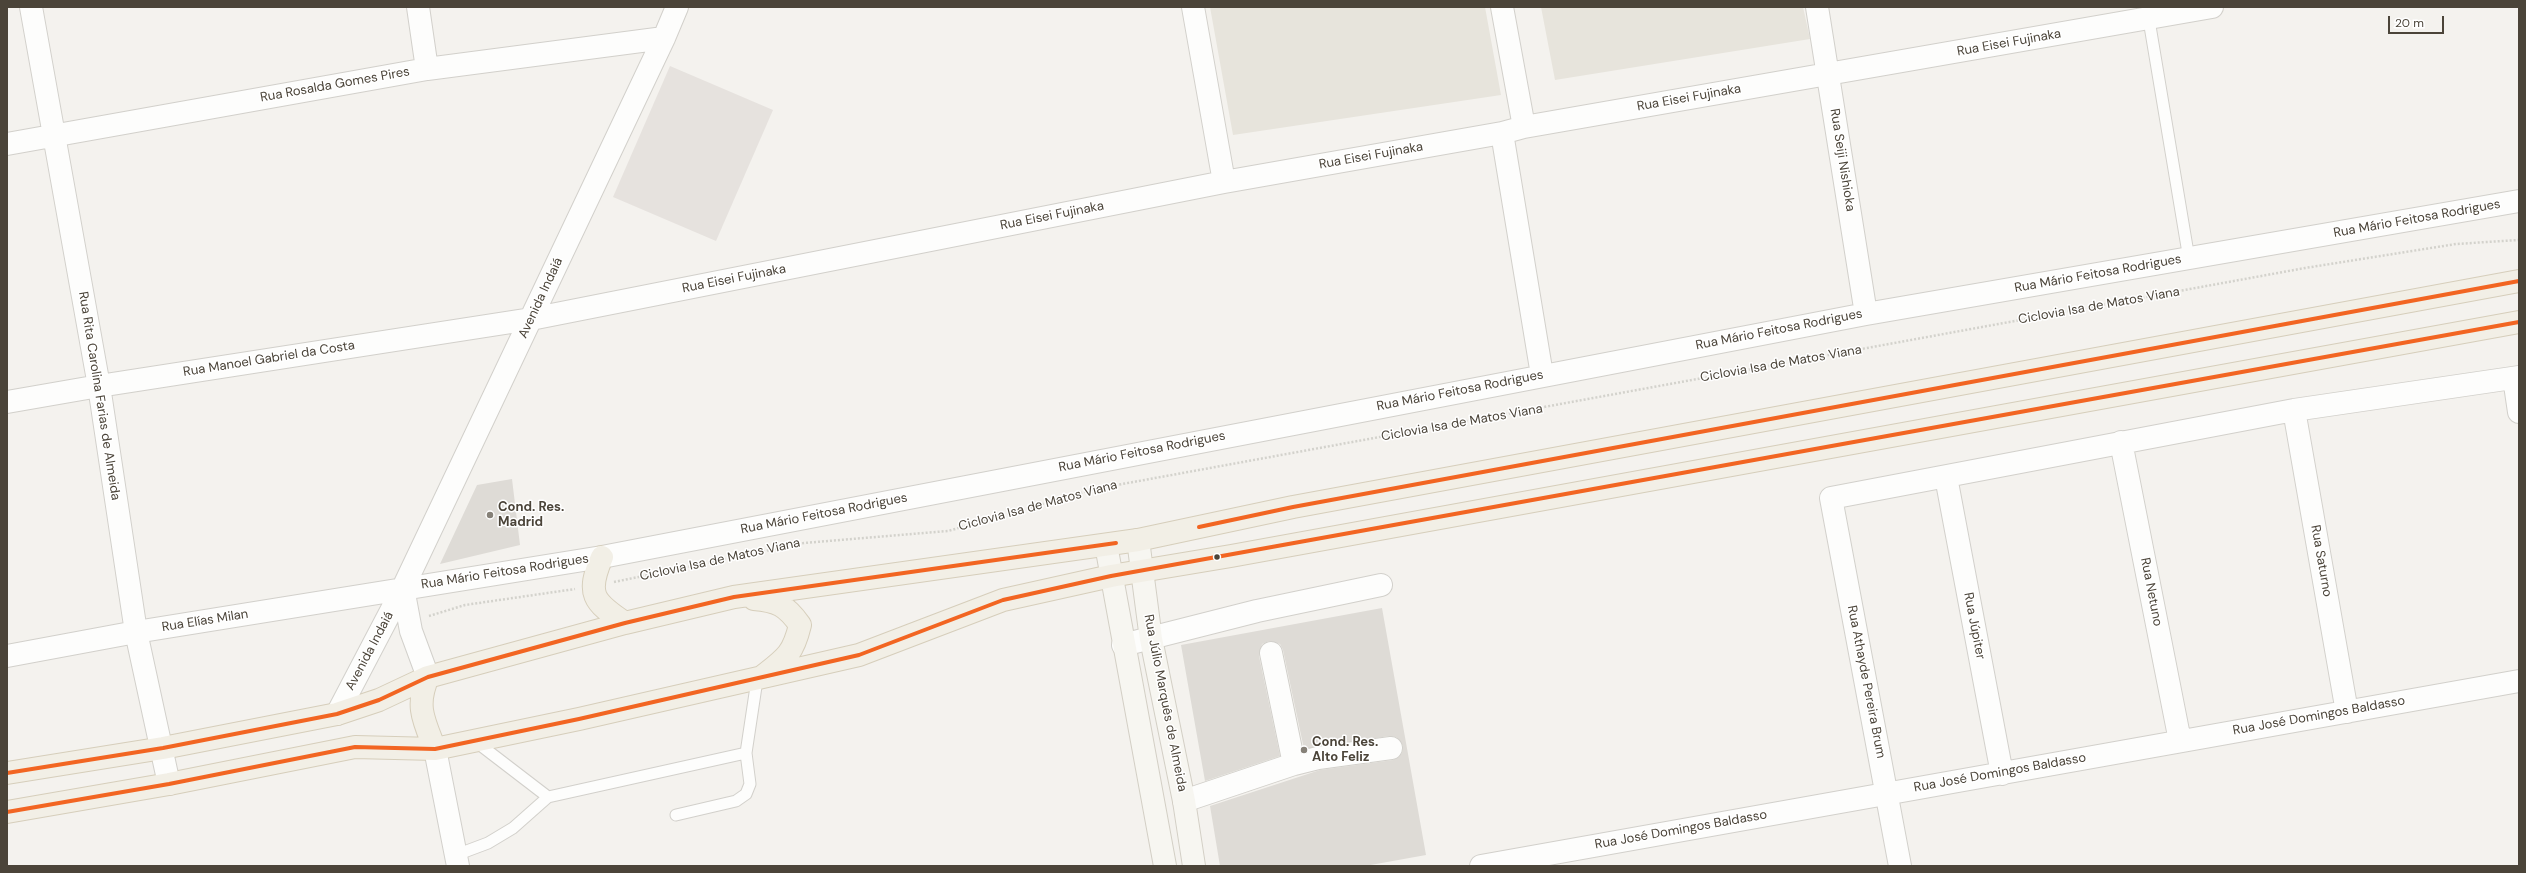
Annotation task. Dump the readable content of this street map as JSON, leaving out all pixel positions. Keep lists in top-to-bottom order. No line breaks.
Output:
{"streets":{"street":["Rua Eisei Fujinaka","Rua Rosalda Gomes Pires","Rua Seiji Nishioka","Rua Mário Feitosa Rodrigues","Avenida Indaiá","Rua Manoel Gabriel da Costa","Rua Rita Carolina Farias de Almeida","Rua Saturno","Rua Netuno","Rua Elías Milan","Rua Júpiter","Rua Athayde Pereira Brum","Rua Júlio Marquês de Almeida","Rua José Domingos Baldasso"],"path":["Ciclovia Isa de Matos Viana"]},"crossings":[["Rua Eisei Fujinaka","Rua Seiji Nishioka"],["Rua Eisei Fujinaka","Avenida Indaiá"],["Rua Eisei Fujinaka","Rua Manoel Gabriel da Costa"],["Rua Rosalda Gomes Pires","Avenida Indaiá"],["Rua Rosalda Gomes Pires","Rua Rita Carolina Farias de Almeida"],["Rua Seiji Nishioka","Rua Mário Feitosa Rodrigues"],["Rua Mário Feitosa Rodrigues","Avenida Indaiá"],["Rua Mário Feitosa Rodrigues","Rua Elías Milan"],["Avenida Indaiá","Ciclovia Isa de Matos Viana"],["Avenida Indaiá","Rua Manoel Gabriel da Costa"],["Avenida Indaiá","Rua Elías Milan"],["Rua Manoel Gabriel da Costa","Rua Rita Carolina Farias de Almeida"],["Rua Rita Carolina Farias de Almeida","Rua Elías Milan"],["Rua Saturno","Rua José Domingos Baldasso"],["Rua Netuno","Rua José Domingos Baldasso"],["Rua Júpiter","Rua Athayde Pereira Brum"],["Rua Júpiter","Rua José Domingos Baldasso"],["Rua Athayde Pereira Brum","Rua José Domingos Baldasso"]],"places":["Cond. Res. Madrid","Cond. Res. Alto Feliz"],"scale_bar":"20 m"}
